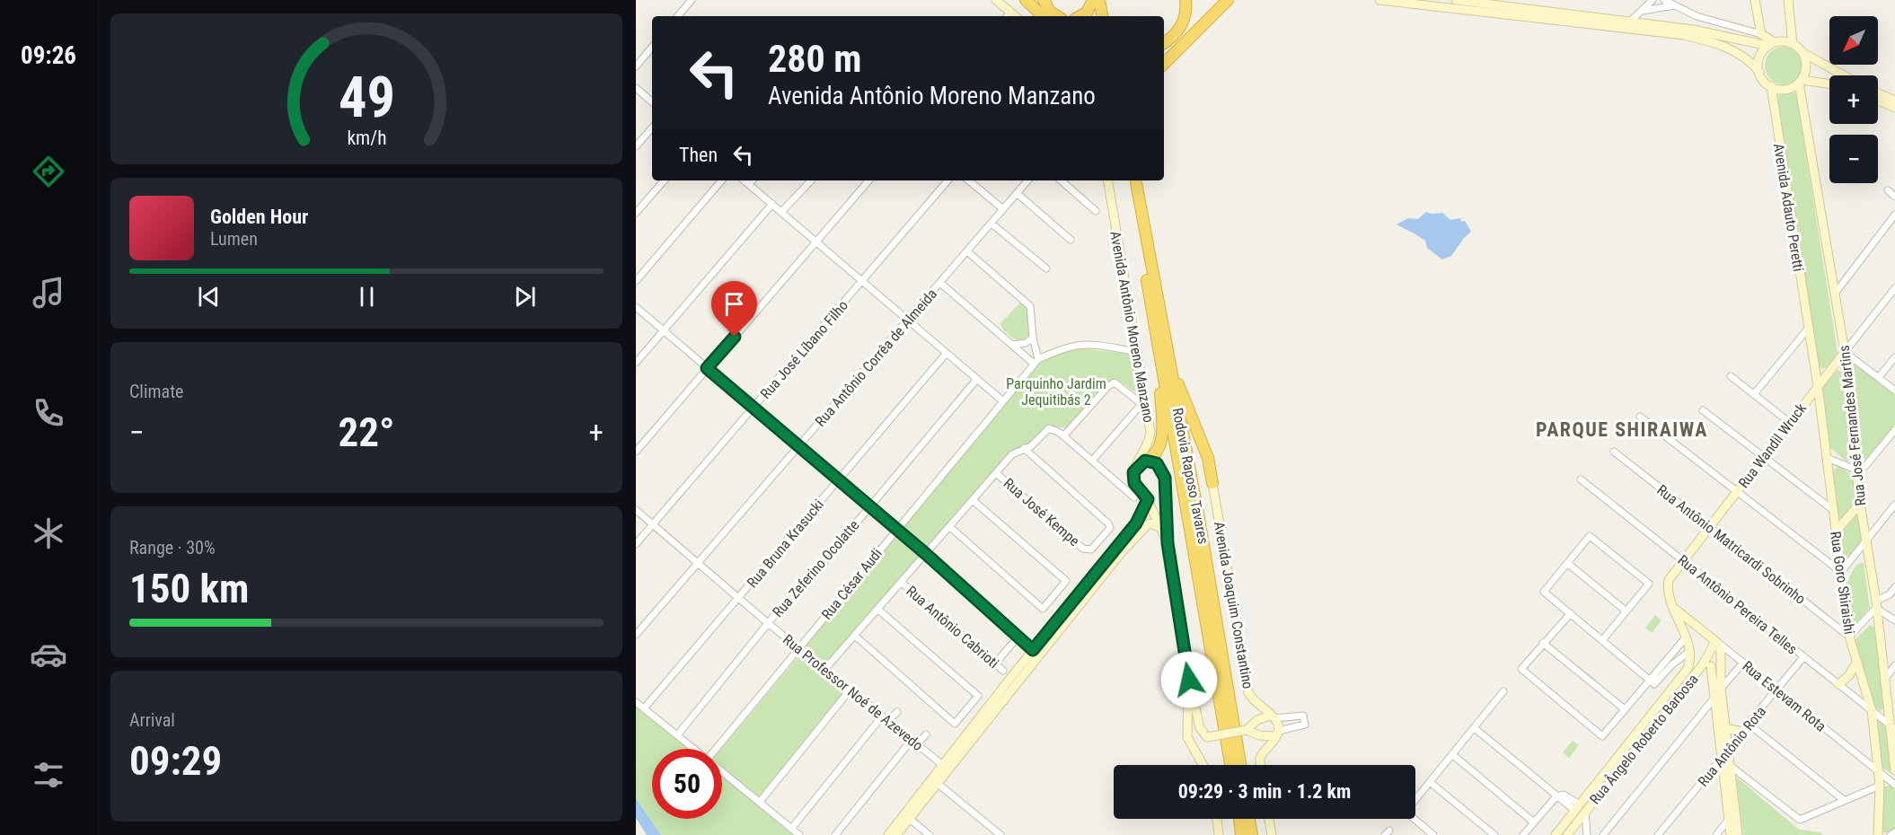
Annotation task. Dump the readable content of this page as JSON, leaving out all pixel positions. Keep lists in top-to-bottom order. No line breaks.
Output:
{"streets":{"highway":["Rodovia Raposo Tavares"],"street":["Avenida Adauto Peretti","Avenida Antônio Moreno Manzano","Rua José Líbano Filho","Rua Antônio Corrêa de Almeida","Rua José Fernandes Martins","Rua Wandil Wruck","Rua José Kempe","Rua Bruna Krasucki","Rua Antônio Matricardi Sobrinho","Rua Zeferino Ocolatte","Rua Goro Shiraishi","Rua César Audi","Rua Antônio Pereira Telles","Avenida Joaquim Constantino","Rua Antônio Cabrioti","Rua Professor Noé de Azevedo","Rua Estevam Rota","Rua Ângelo Roberto Barbosa","Rua Antônio Rota"]},"crossings":[["Avenida Adauto Peretti","Rua José Fernandes Martins"],["Avenida Adauto Peretti","Rua Goro Shiraishi"],["Rua José Líbano Filho","Rua Professor Noé de Azevedo"],["Rua Antônio Corrêa de Almeida","Rua Professor Noé de Azevedo"],["Rua José Fernandes Martins","Rua Wandil Wruck"],["Rua José Fernandes Martins","Rua Antônio Pereira Telles"],["Rua Wandil Wruck","Rua Antônio Matricardi Sobrinho"],["Rua Wandil Wruck","Rua Goro Shiraishi"],["Rua Wandil Wruck","Rua Antônio Pereira Telles"],["Rua Wandil Wruck","Rua Estevam Rota"],["Rua Bruna Krasucki","Rua Professor Noé de Azevedo"],["Rua Antônio Matricardi Sobrinho","Rua Goro Shiraishi"],["Rua Zeferino Ocolatte","Rua Professor Noé de Azevedo"],["Rua Goro Shiraishi","Rua Antônio Pereira Telles"],["Rua Goro Shiraishi","Rua Estevam Rota"],["Rua César Audi","Rua Professor Noé de Azevedo"],["Rua Antônio Pereira Telles","Rua Antônio Rota"],["Rua Estevam Rota","Rua Ângelo Roberto Barbosa"],["Rua Estevam Rota","Rua Antônio Rota"]],"districts":["PARQUE SHIRAIWA"],"parks":["Parquinho Jardim Jequitibás 2"],"north":"bottom left","page":{"tabs":"09:26","map_buttons":["+","−"],"turn":["280 m","Avenida Antônio Moreno Manzano"],"then":"Then","song":["Golden Hour","Lumen"],"tile":["Climate",["Range · 30%","150 km"],["Arrival","09:29"]],"heat":["−","22°","+"],"limit":"50","trip":"09:29 · 3 min · 1.2 km","gauge":["49","km/h"]}}
